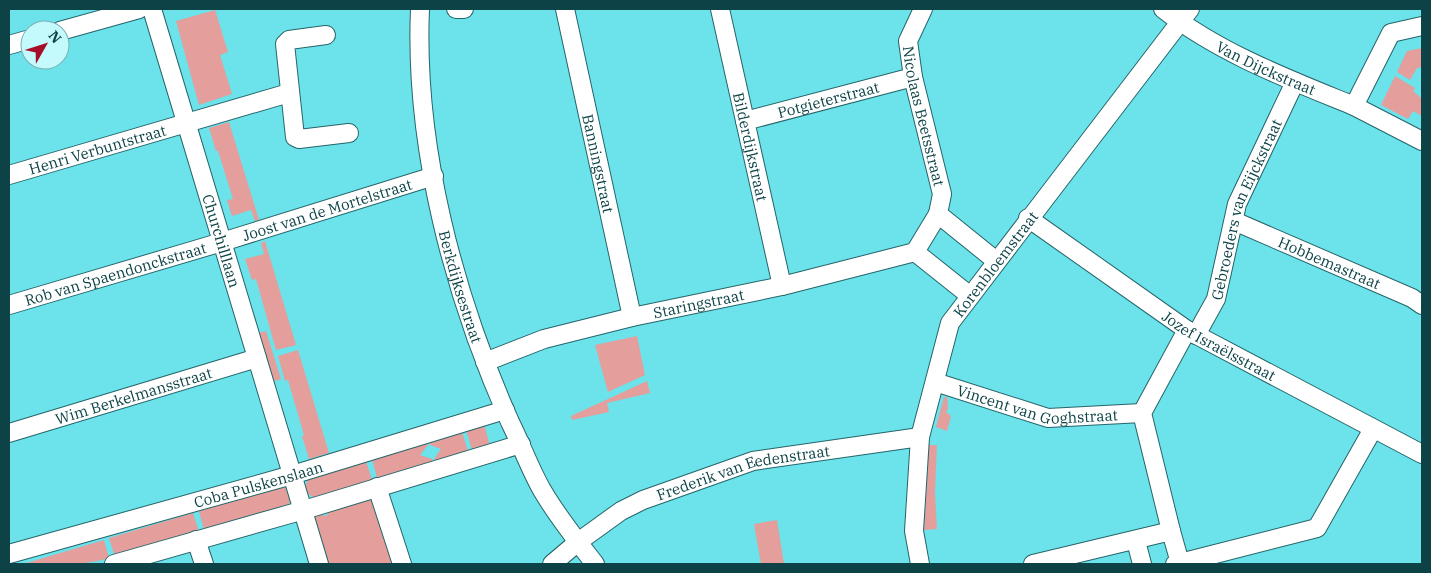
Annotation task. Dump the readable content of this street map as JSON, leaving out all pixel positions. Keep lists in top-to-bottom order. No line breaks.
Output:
{"streets":{"street":["Van Dijckstraat","Potgieterstraat","Nicolaas Beetsstraat","Bilderdijkstraat","Henri Verbuntstraat","Banningstraat","Joost van de Mortelstraat","Gebroeders van Eijckstraat","Churchilllaan","Hobbemastraat","Korenbloemstraat","Rob van Spaendonckstraat","Berkdijksestraat","Staringstraat","Jozef Israëlsstraat","Wim Berkelmansstraat","Vincent van Goghstraat","Frederik van Eedenstraat","Coba Pulskenslaan"]},"crossings":[["Van Dijckstraat","Gebroeders van Eijckstraat"],["Van Dijckstraat","Korenbloemstraat"],["Potgieterstraat","Nicolaas Beetsstraat"],["Potgieterstraat","Bilderdijkstraat"],["Bilderdijkstraat","Staringstraat"],["Henri Verbuntstraat","Churchilllaan"],["Banningstraat","Staringstraat"],["Joost van de Mortelstraat","Churchilllaan"],["Joost van de Mortelstraat","Rob van Spaendonckstraat"],["Joost van de Mortelstraat","Berkdijksestraat"],["Gebroeders van Eijckstraat","Hobbemastraat"],["Gebroeders van Eijckstraat","Jozef Israëlsstraat"],["Gebroeders van Eijckstraat","Vincent van Goghstraat"],["Churchilllaan","Rob van Spaendonckstraat"],["Churchilllaan","Wim Berkelmansstraat"],["Churchilllaan","Coba Pulskenslaan"],["Korenbloemstraat","Jozef Israëlsstraat"],["Korenbloemstraat","Vincent van Goghstraat"],["Korenbloemstraat","Frederik van Eedenstraat"],["Berkdijksestraat","Staringstraat"],["Berkdijksestraat","Frederik van Eedenstraat"],["Berkdijksestraat","Coba Pulskenslaan"]],"north":"top right"}
